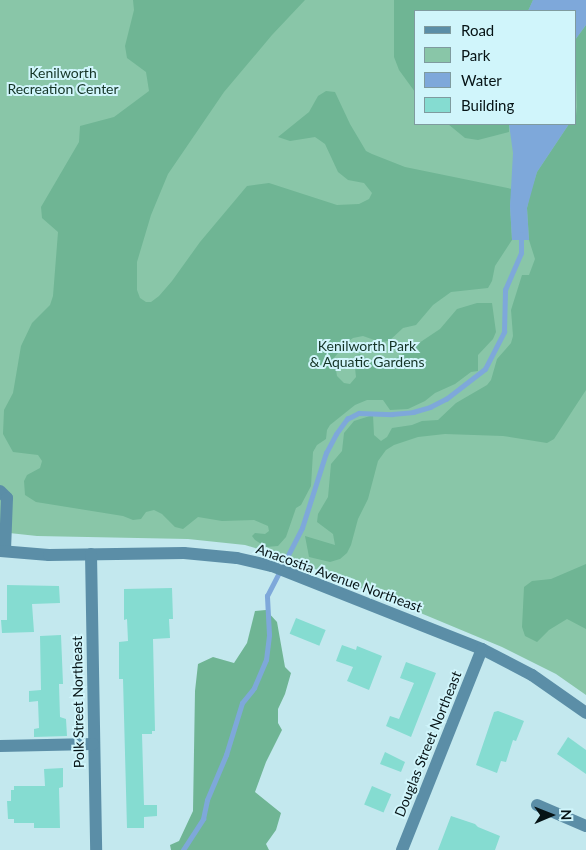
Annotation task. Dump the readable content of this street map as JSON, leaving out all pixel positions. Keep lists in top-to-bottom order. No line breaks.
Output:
{"streets":{"street":["Anacostia Avenue Northeast","Polk Street Northeast","Douglas Street Northeast"]},"crossings":[["Anacostia Avenue Northeast","Polk Street Northeast"],["Anacostia Avenue Northeast","Douglas Street Northeast"]],"parks":["Kenilworth Recreation Center","Kenilworth Park & Aquatic Gardens"],"legend":["Road","Park","Water","Building"],"north":"right"}
